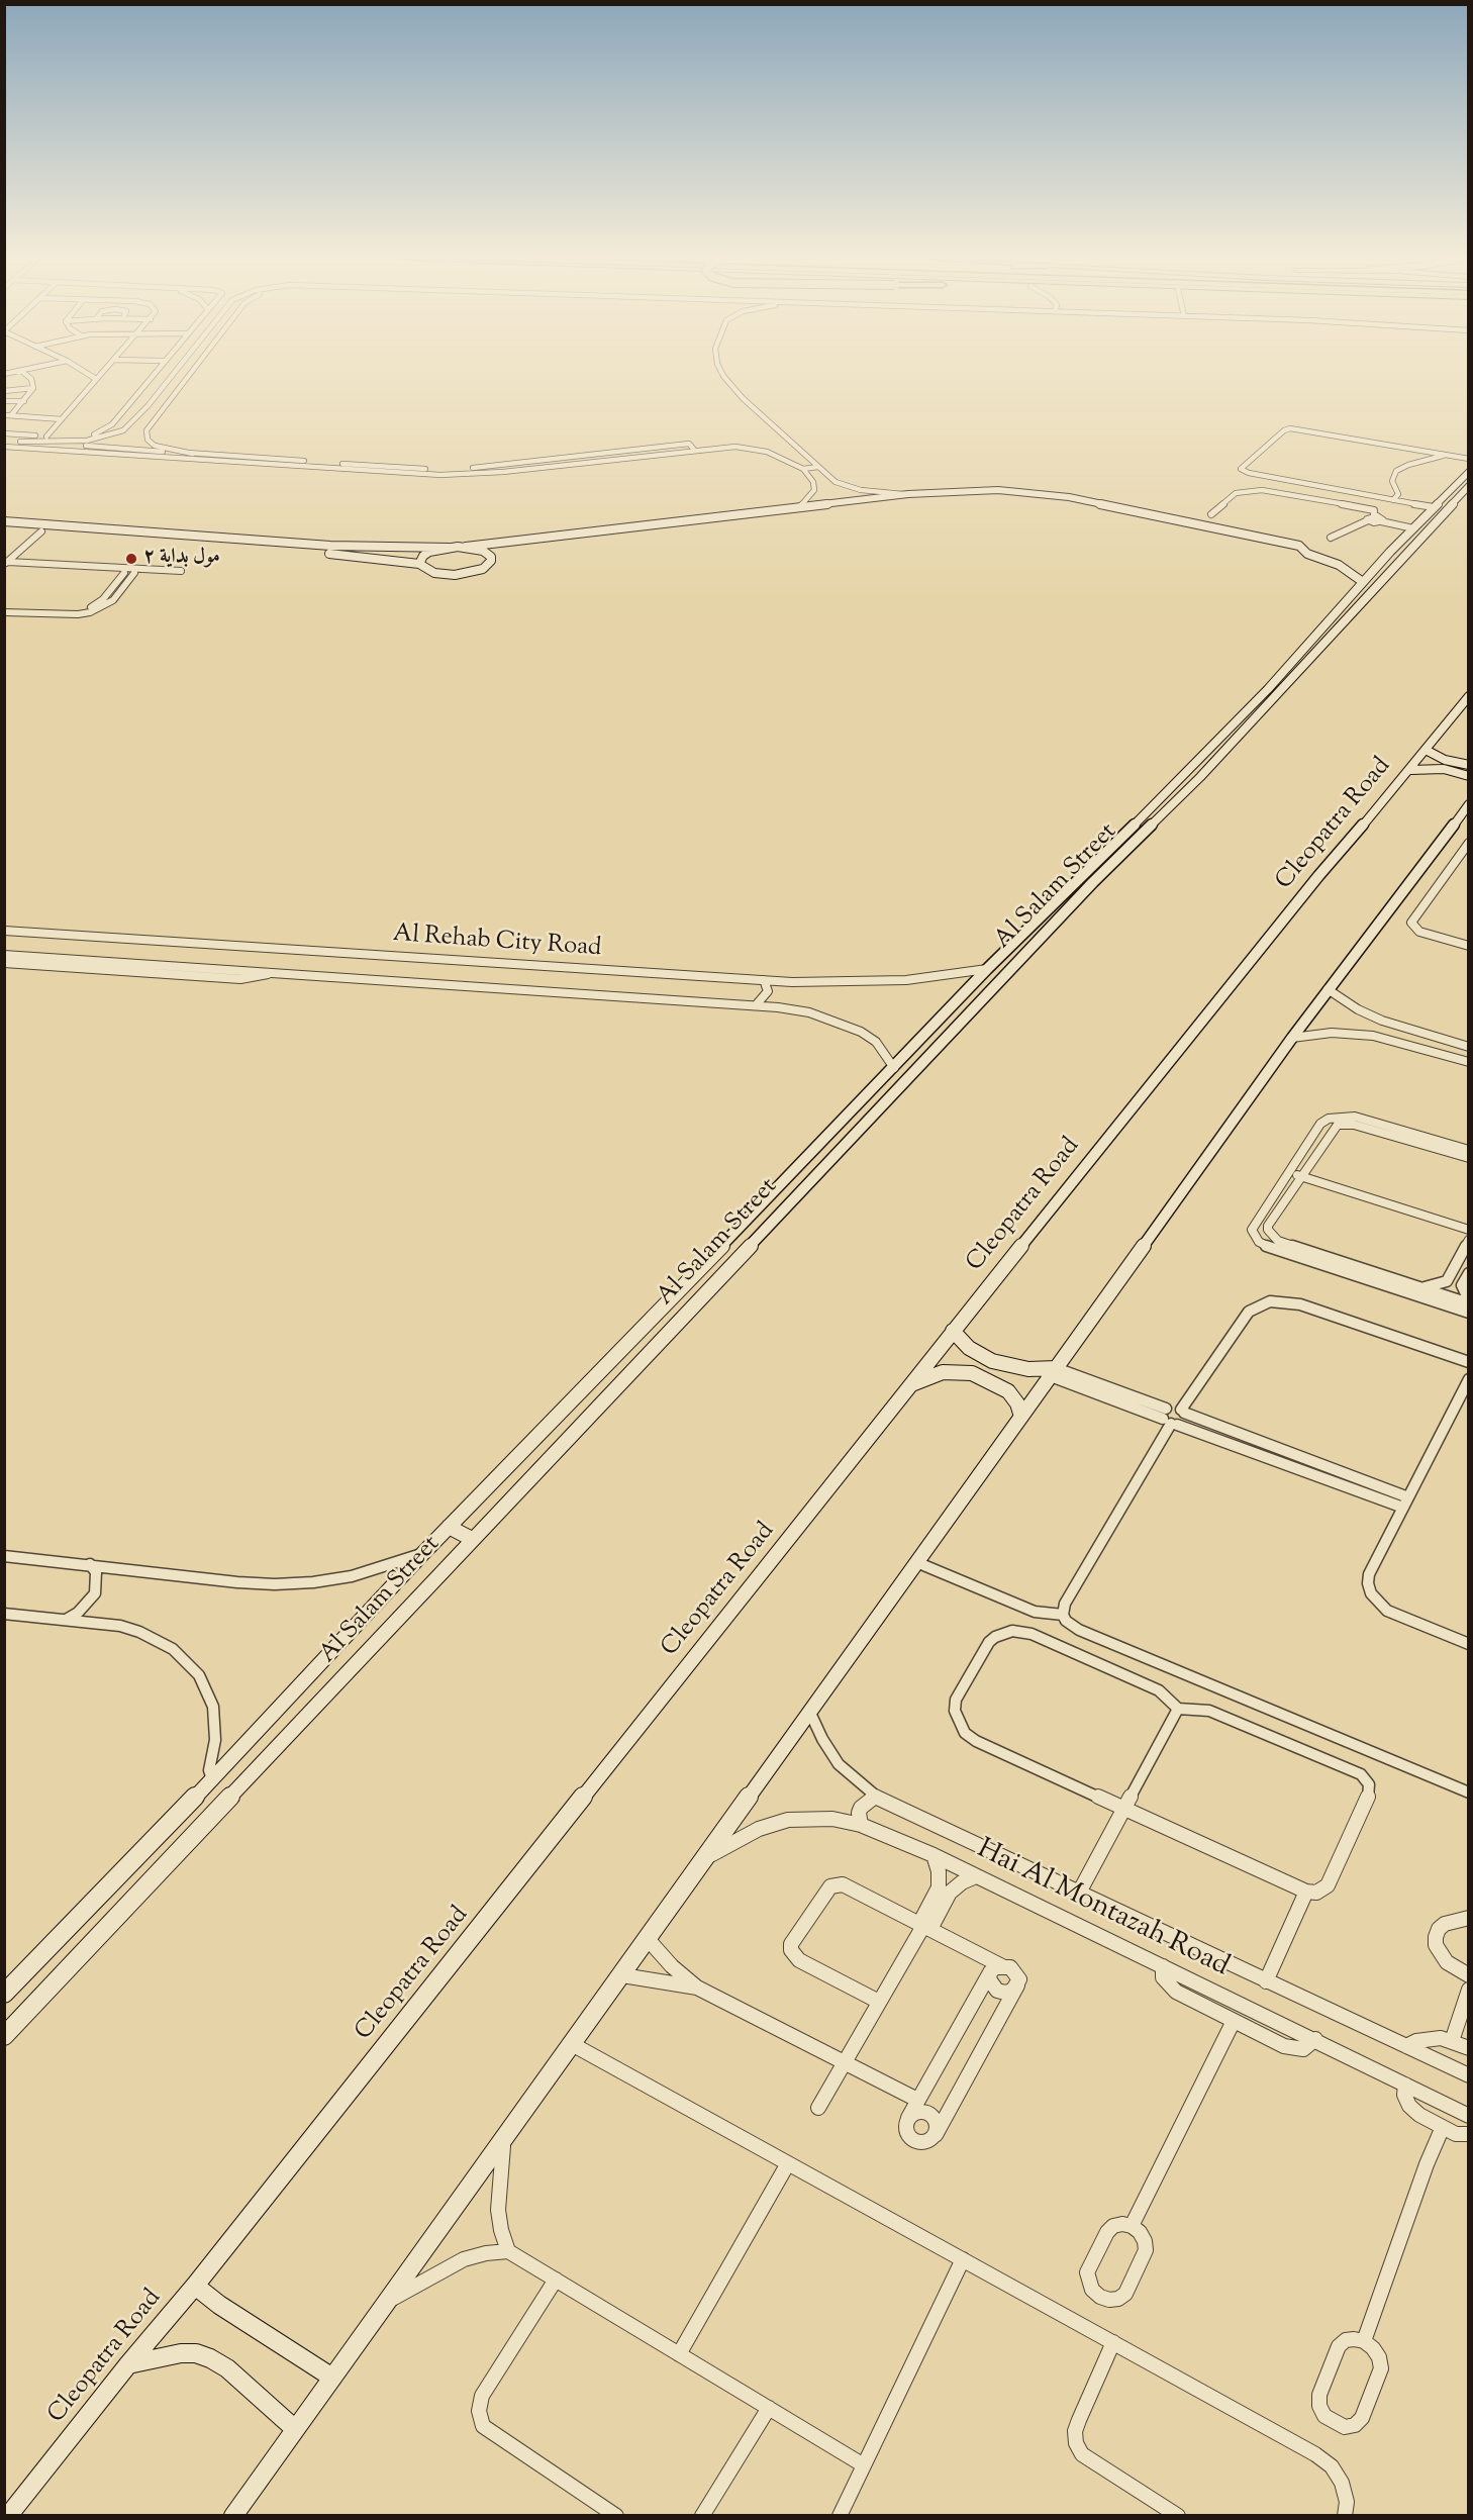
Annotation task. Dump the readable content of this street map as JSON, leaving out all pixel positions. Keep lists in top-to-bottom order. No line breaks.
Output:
{"streets":{"main road":["Cleopatra Road","Al Salam Street"],"street":["Al Rehab City Road","Hai Al Montazah Road"]},"crossings":[["Al Salam Street","Al Rehab City Road"]],"places":["مول بداية ۲"]}
